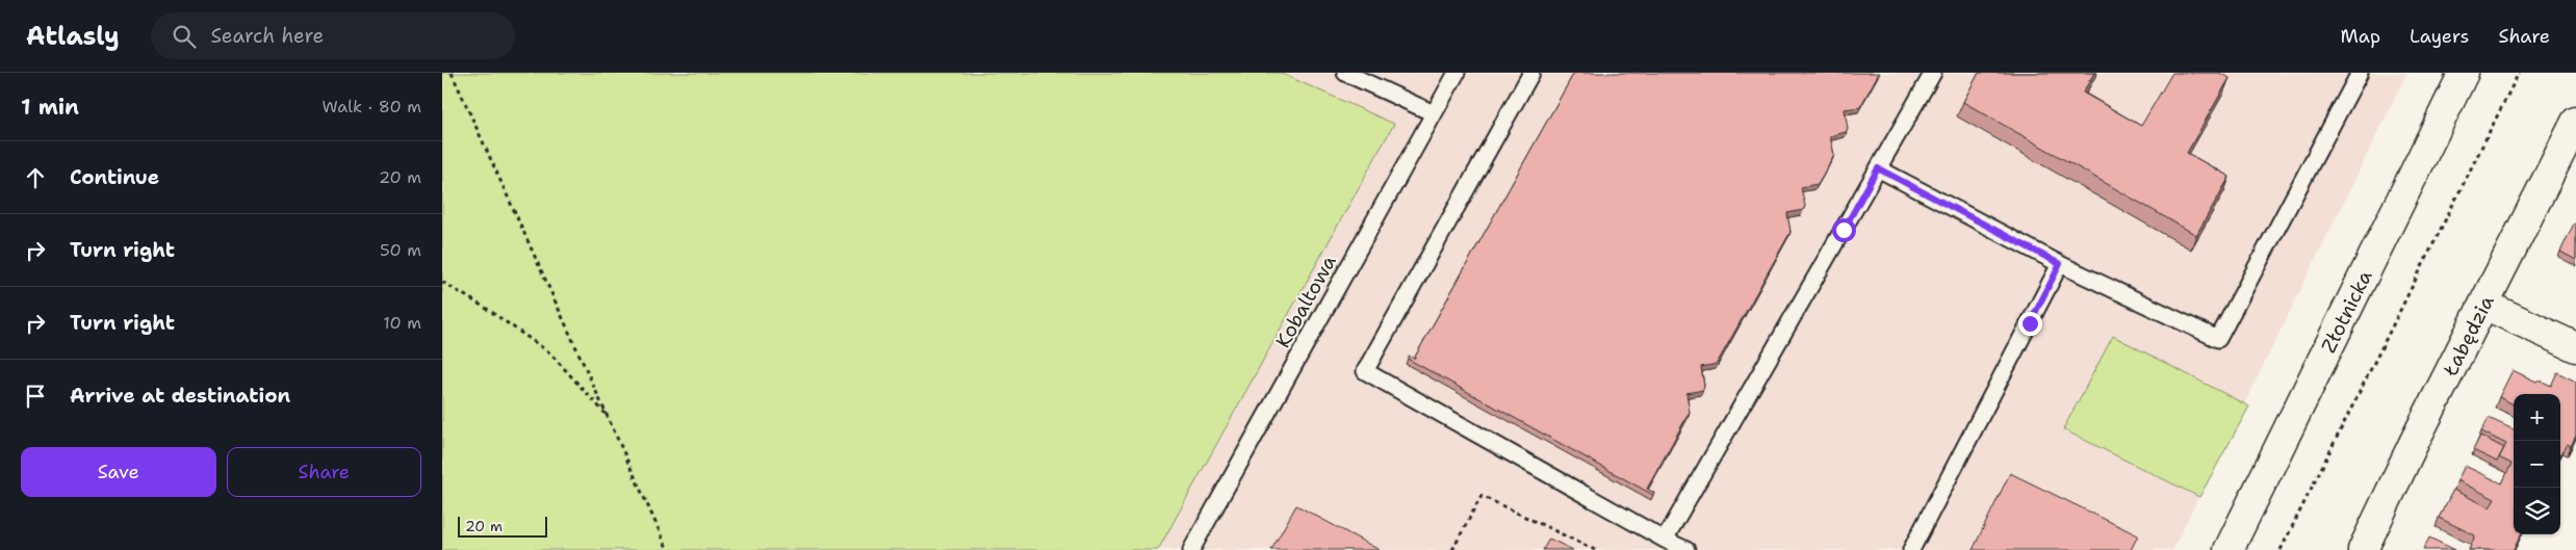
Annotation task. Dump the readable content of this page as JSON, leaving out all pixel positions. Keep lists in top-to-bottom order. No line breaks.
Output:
{"streets":{"street":["Złotnicka","Łabędzia"],"lane":["Kobaltowa"]},"scale_bar":"20 m","page":{"header":"Atlasly","search":"Search here","nav":["Map","Layers","Share"],"heading":["1 min","Walk · 80 m"],"list":[["Continue","20 m"],["Turn right","50 m"],["Turn right","10 m"],"Arrive at destination"],"map_buttons":["+","−"],"buttons":["Save","Share"],"scale":"20 m"}}
